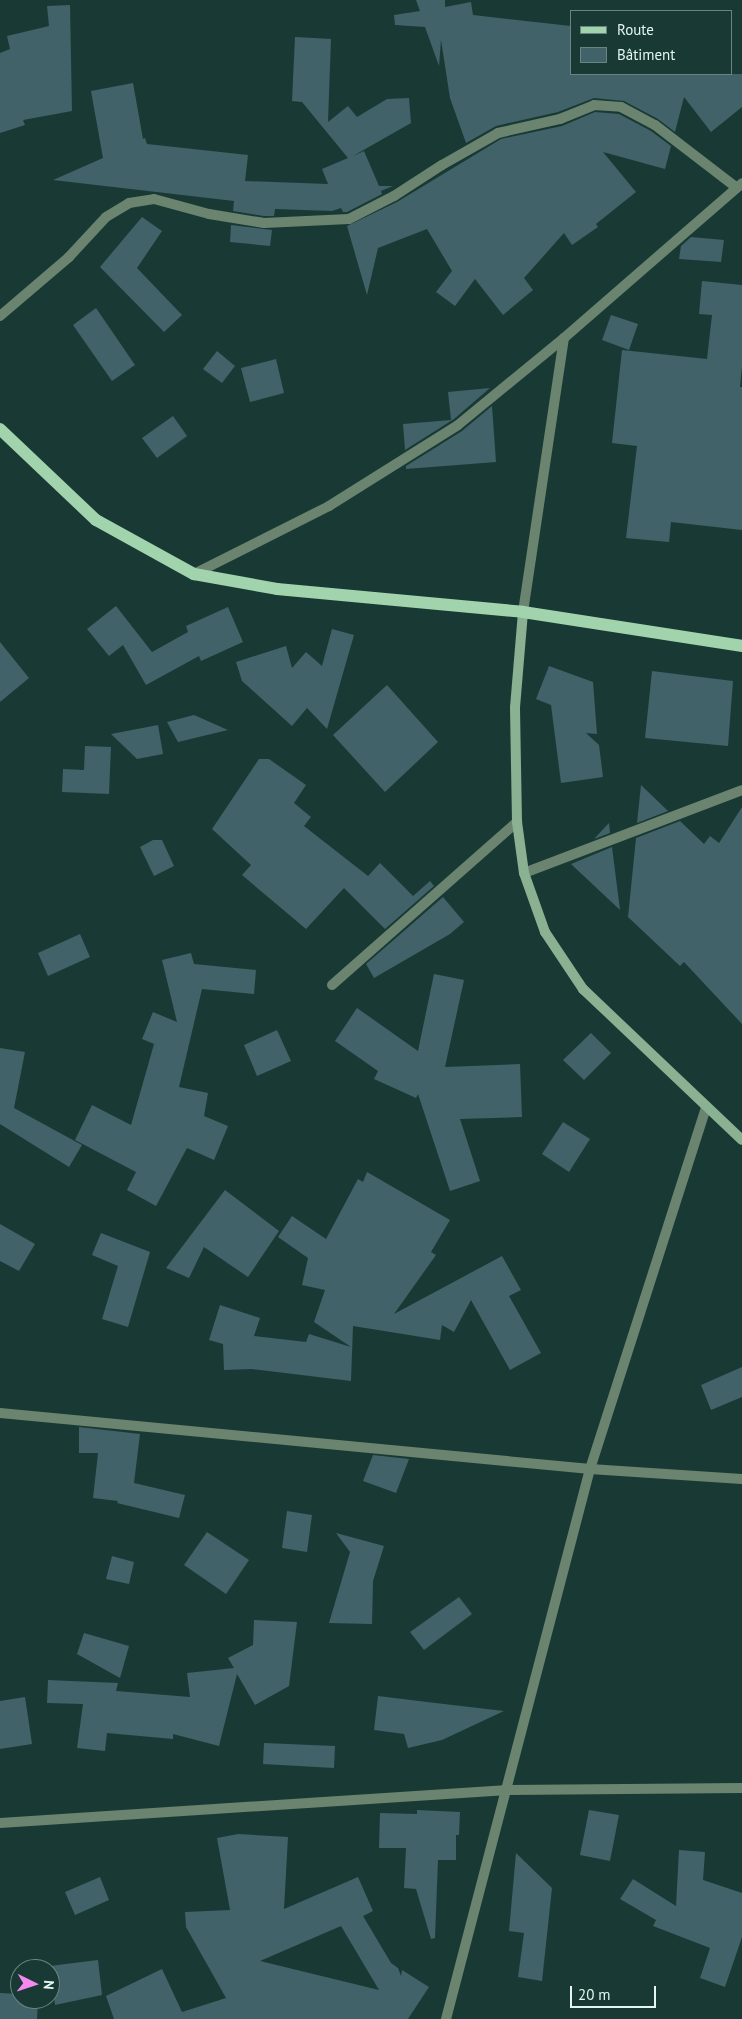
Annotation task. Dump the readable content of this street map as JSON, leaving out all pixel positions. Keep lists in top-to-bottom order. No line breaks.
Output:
{"legend":["Route","Bâtiment"],"scale_bar":"20 m","north":"right"}
